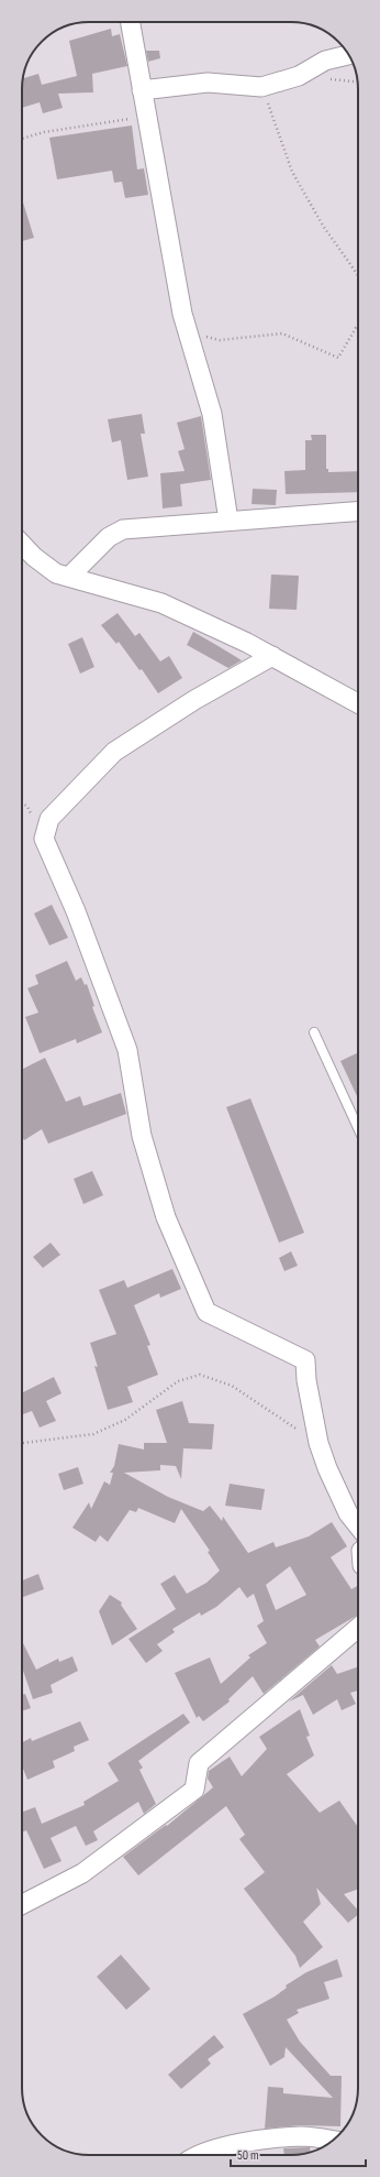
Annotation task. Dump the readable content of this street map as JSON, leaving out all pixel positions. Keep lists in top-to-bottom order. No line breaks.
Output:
{"scale_bar":"50 m"}
